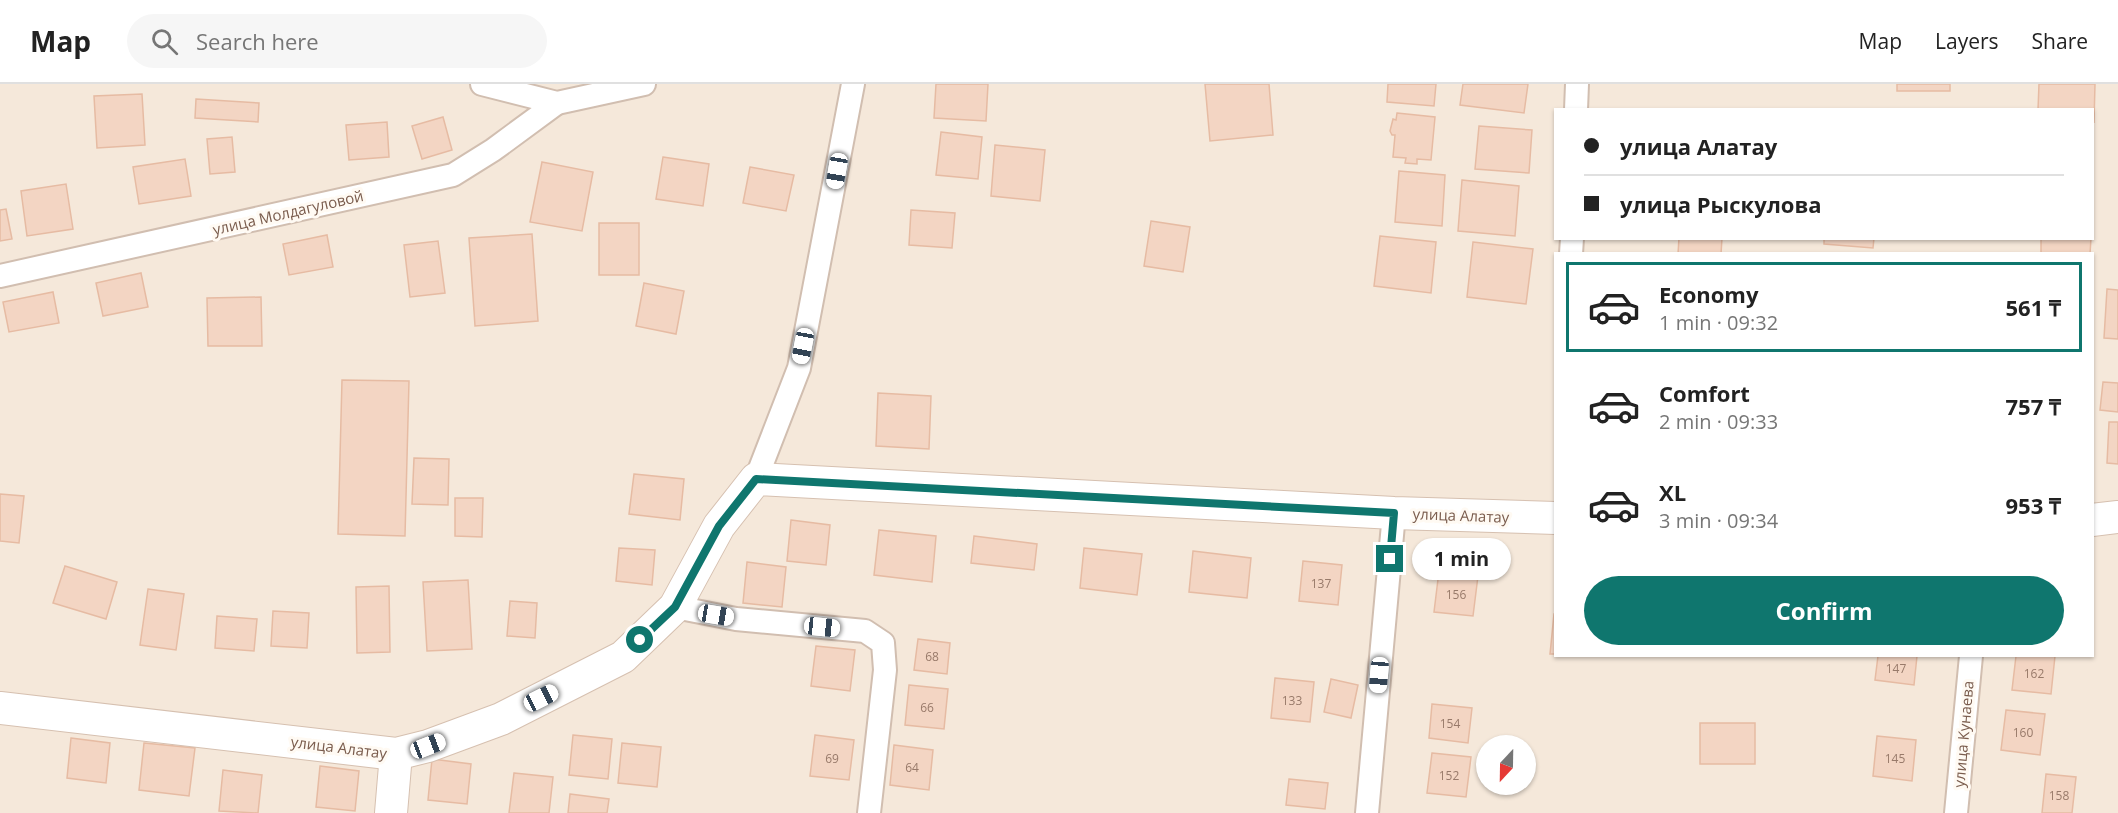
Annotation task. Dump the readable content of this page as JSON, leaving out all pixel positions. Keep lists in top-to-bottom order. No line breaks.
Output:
{"streets":{"street":["улица Молдагуловой","улица Алатау","улица Кунаева"]},"house_numbers":["137","156","68","147","162","133","66","154","160","69","145","64","152","158"],"north":"bottom","page":{"header":"Map","search":"Search here","nav":["Map","Layers","Share"],"banner":["улица Алатау","улица Рыскулова"],"list":[{"name":"Economy","note":"1 min · 09:32","value":"561 ₸"},{"name":"Comfort","note":"2 min · 09:33","value":"757 ₸"},{"name":"XL","note":"3 min · 09:34","value":"953 ₸"}],"bubble":"1 min","buttons":"Confirm"}}
